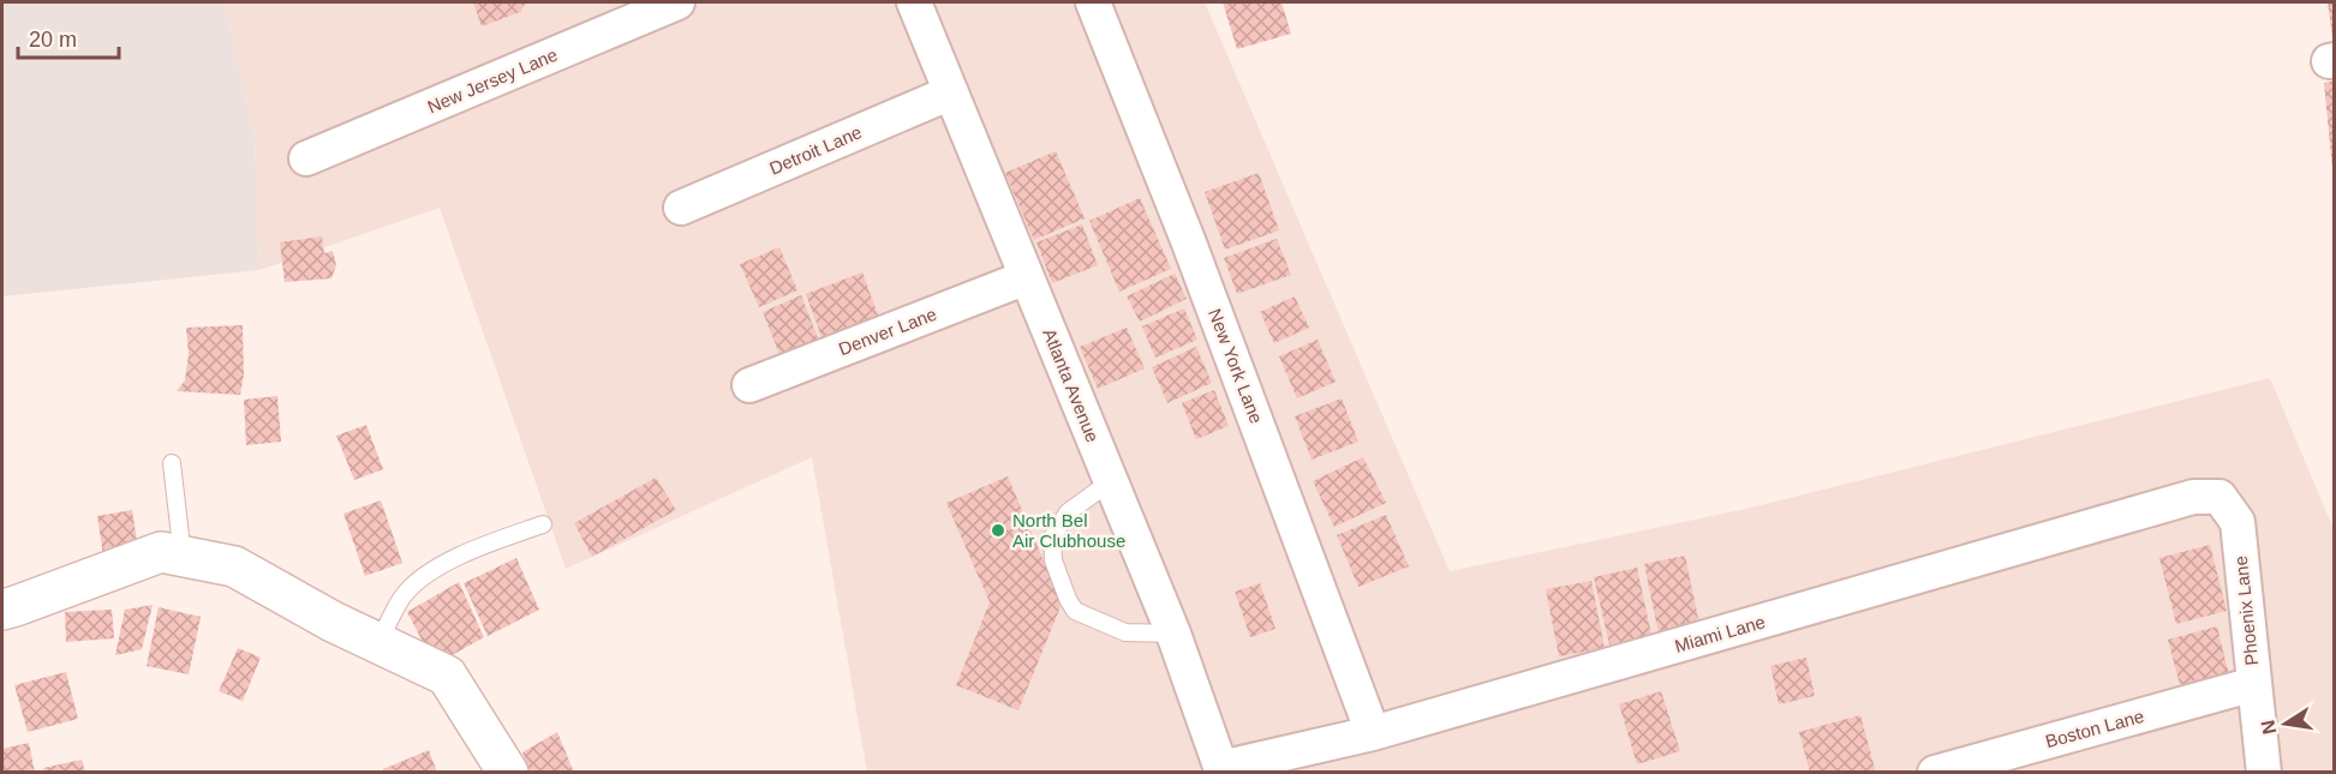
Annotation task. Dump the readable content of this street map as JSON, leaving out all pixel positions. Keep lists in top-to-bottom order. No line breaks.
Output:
{"streets":{"street":["New Jersey Lane","Detroit Lane","Denver Lane","New York Lane","Atlanta Avenue","Phoenix Lane","Miami Lane","Boston Lane"]},"crossings":[["Detroit Lane","Atlanta Avenue"],["Denver Lane","Atlanta Avenue"],["New York Lane","Miami Lane"],["Atlanta Avenue","Miami Lane"],["Phoenix Lane","Miami Lane"],["Phoenix Lane","Boston Lane"]],"places":["North Bel Air Clubhouse"],"scale_bar":"20 m","north":"left"}
